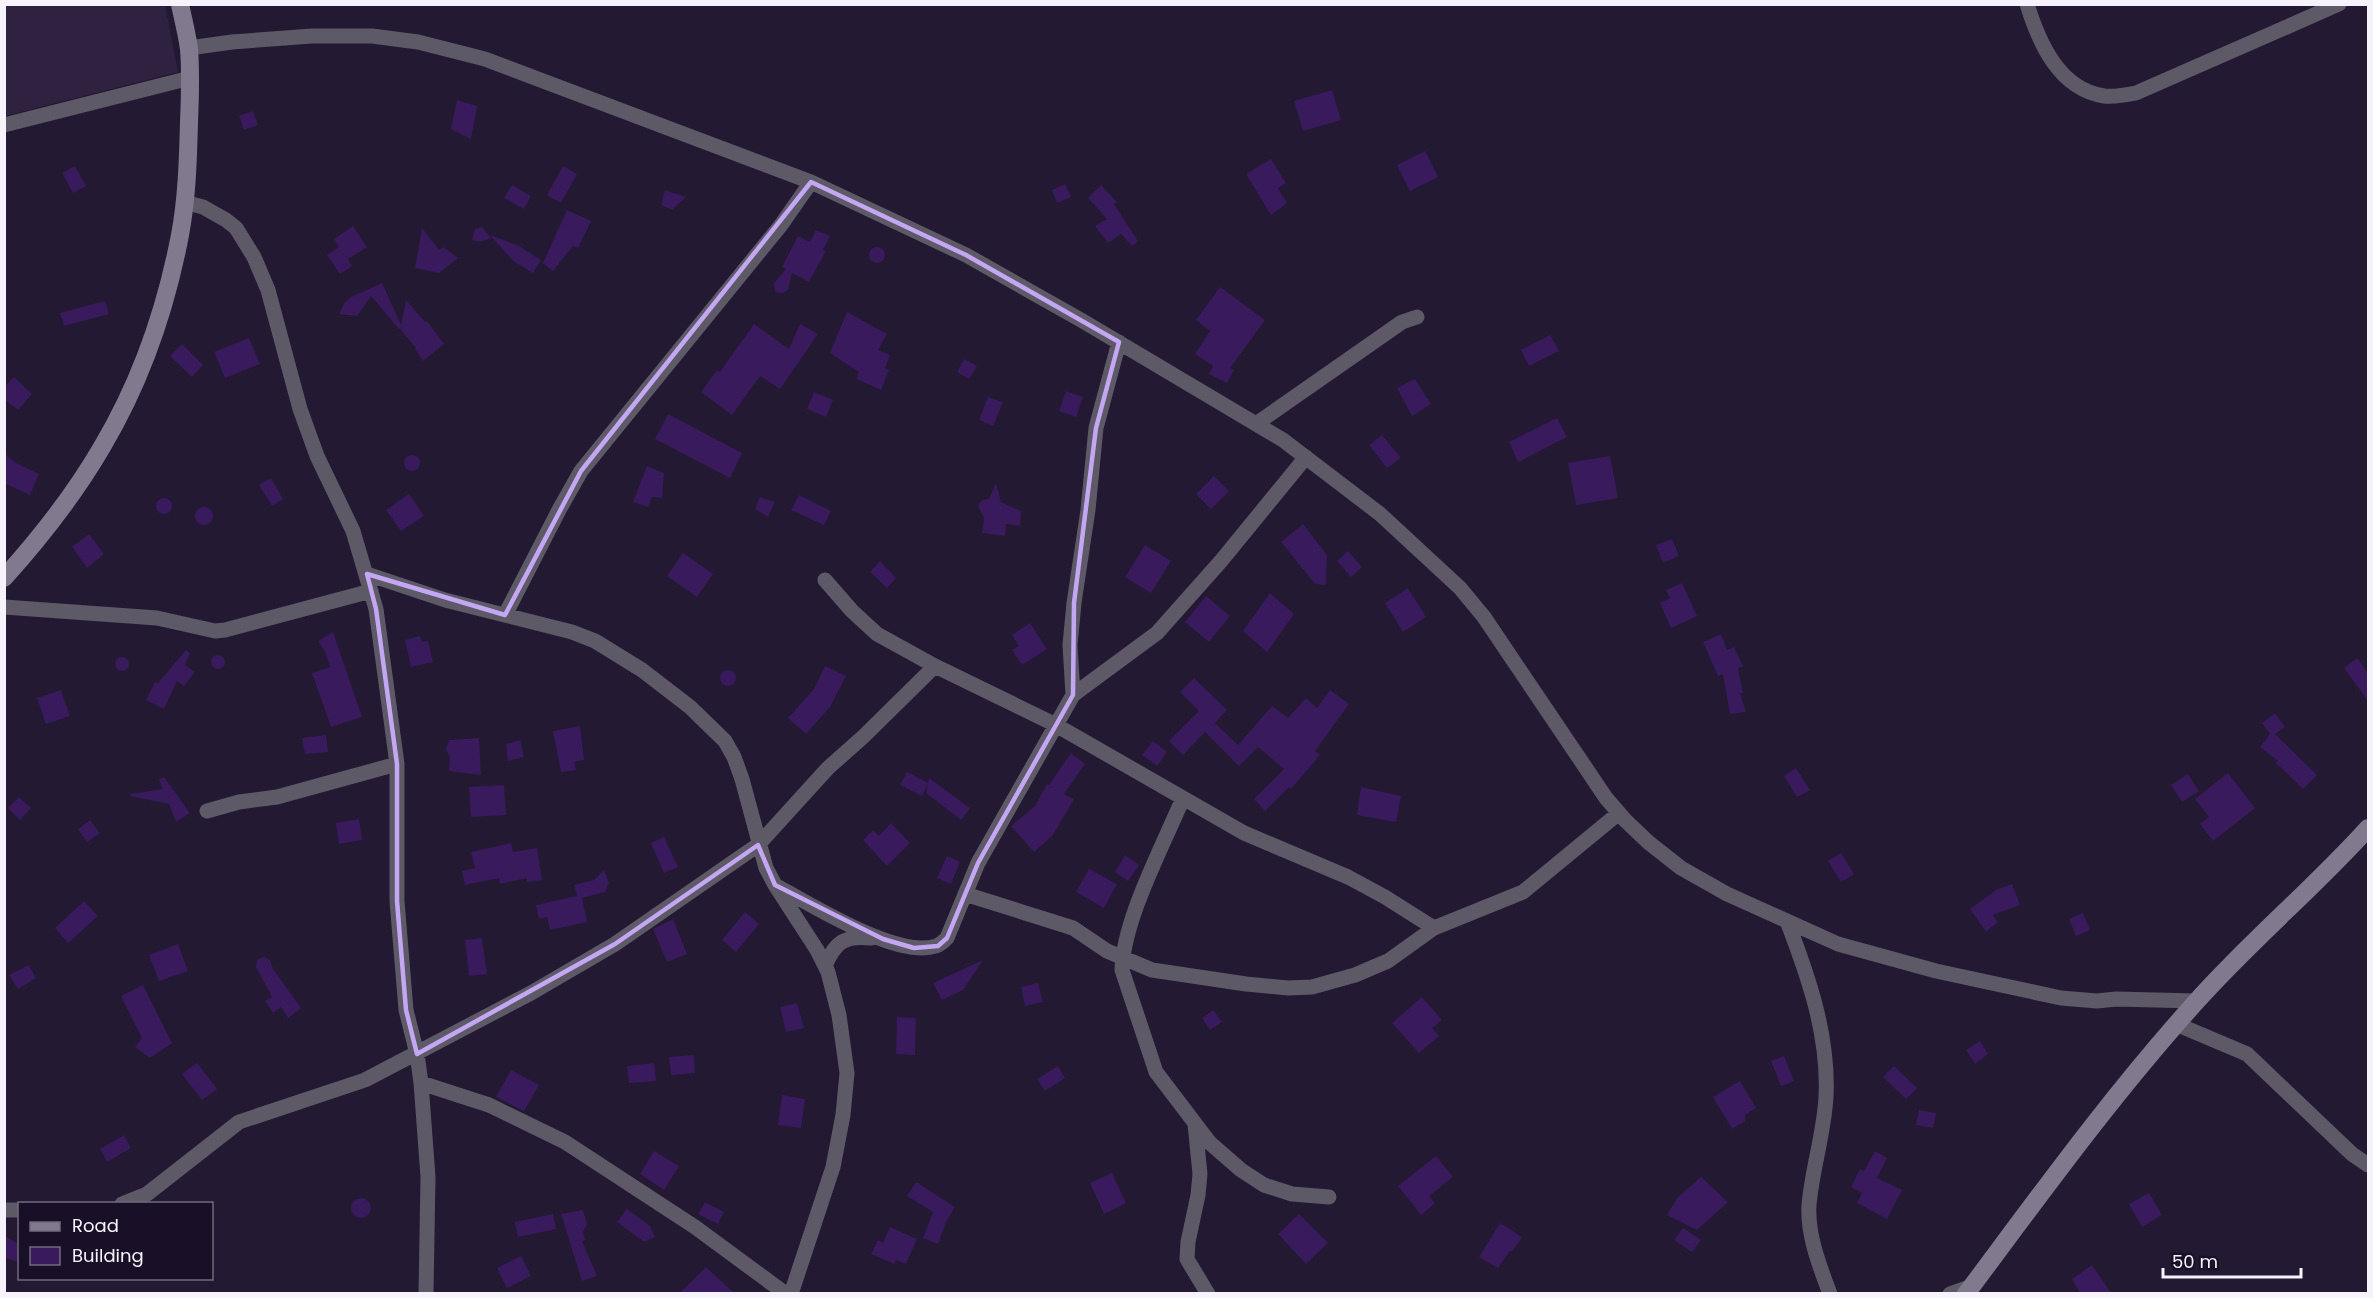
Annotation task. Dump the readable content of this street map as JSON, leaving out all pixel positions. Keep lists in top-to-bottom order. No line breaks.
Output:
{"legend":["Road","Building"],"scale_bar":"50 m"}
